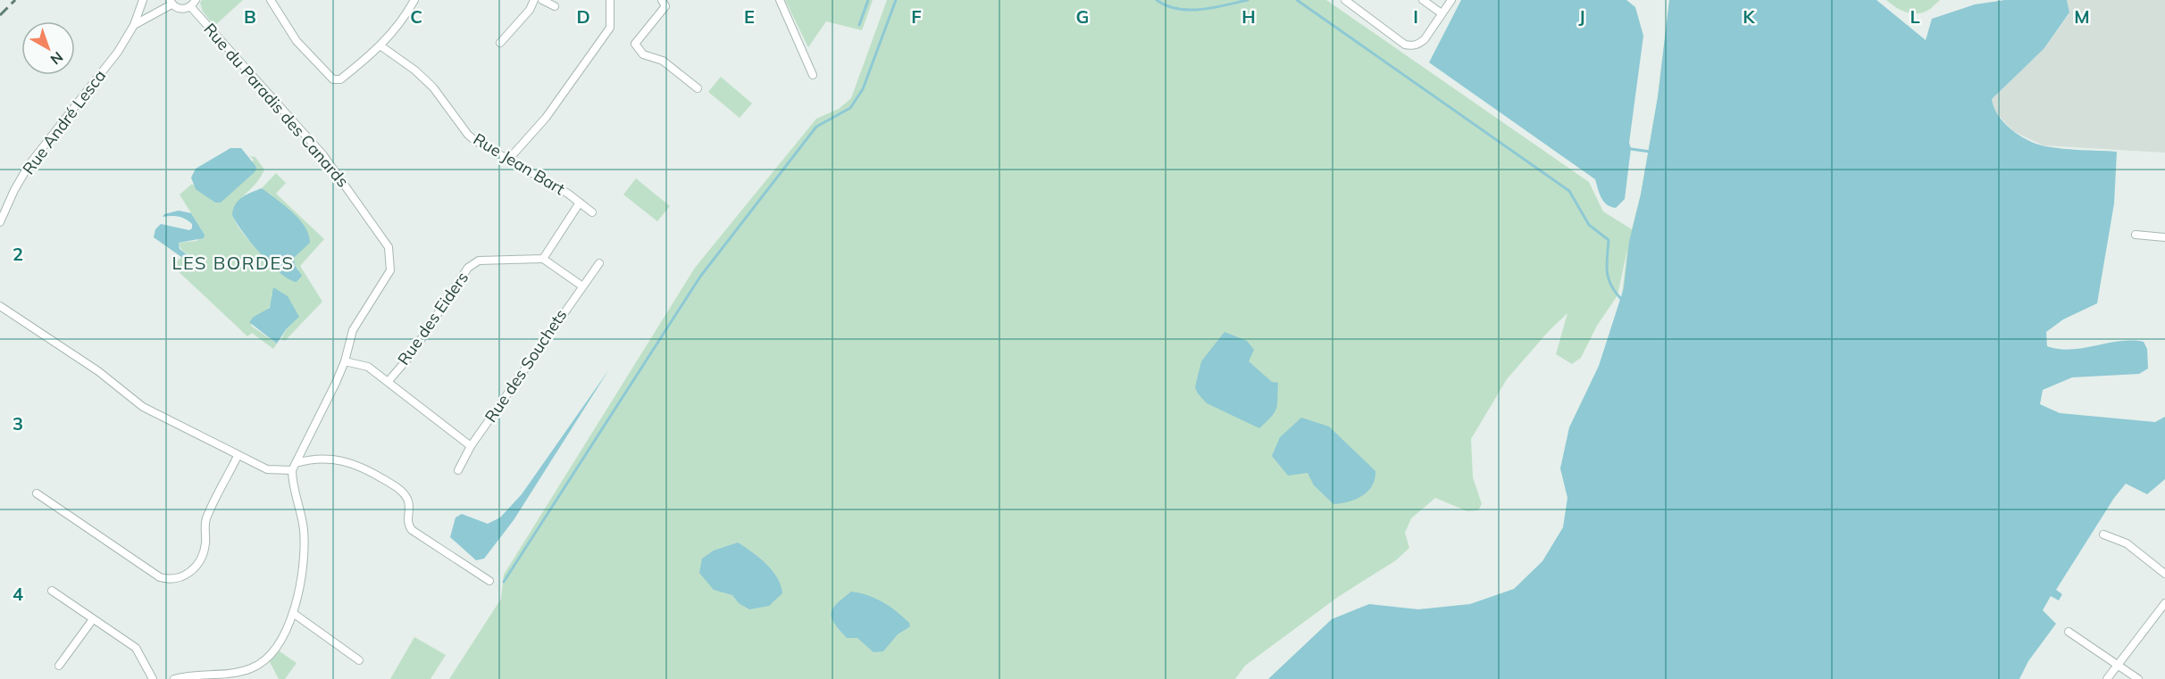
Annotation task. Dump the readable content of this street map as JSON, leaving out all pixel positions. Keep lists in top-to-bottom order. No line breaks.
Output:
{"streets":{"street":["Rue du Paradis des Canards","Rue André Lesca","Rue Jean Bart","Rue des Eiders","Rue des Souchets"]},"districts":["LES BORDES"],"north":"bottom right","grid":{"columns":["B","C","D","E","F","G","H","I","J","K","L","M"],"rows":["2","3","4"]}}
